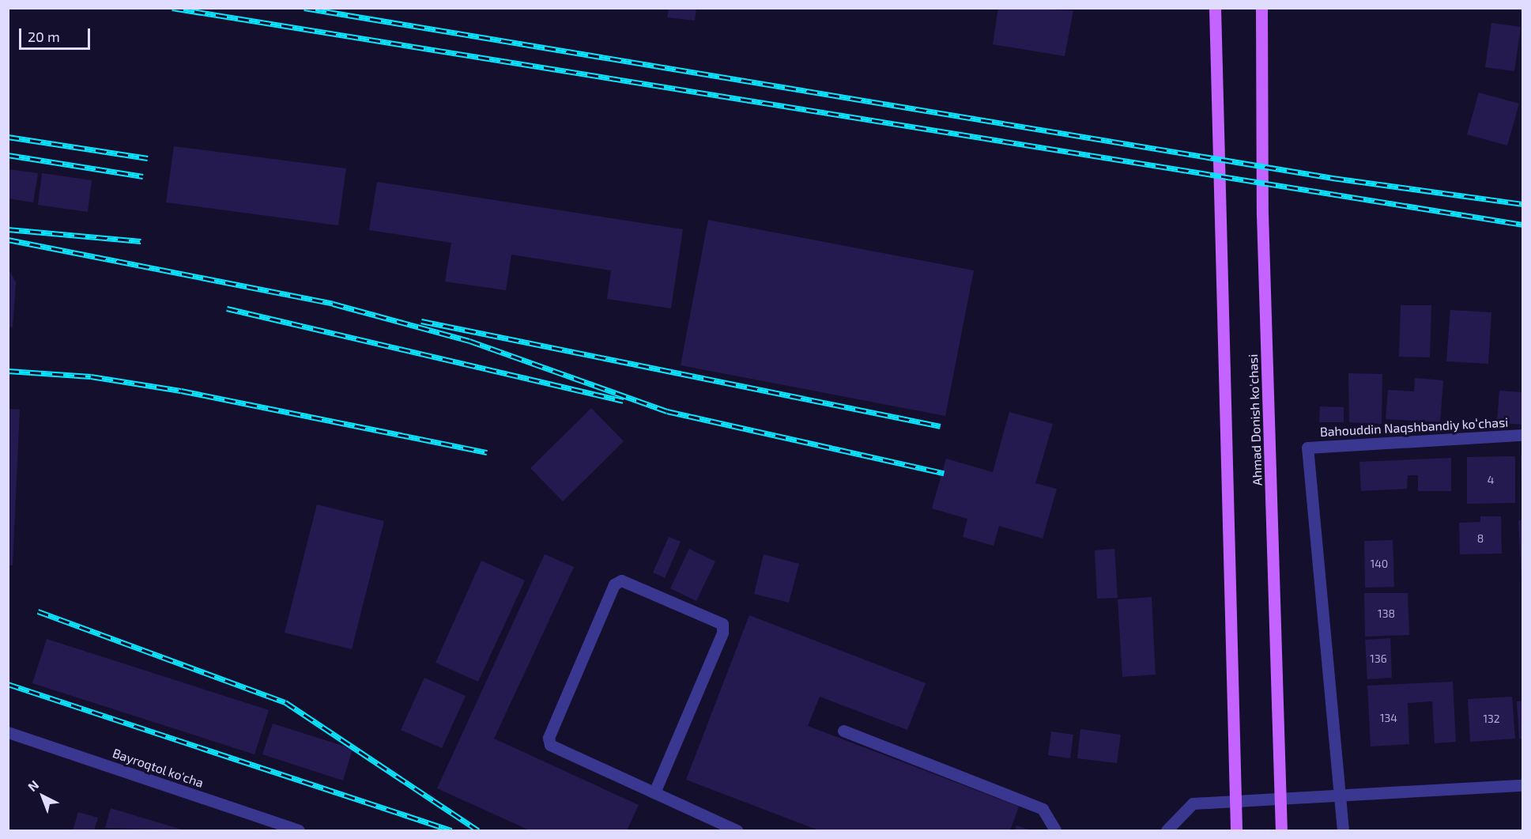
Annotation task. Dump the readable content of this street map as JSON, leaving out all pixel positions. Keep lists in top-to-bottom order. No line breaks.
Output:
{"streets":{"main road":["Ahmad Donish ko'chasi"],"street":["Bahouddin Naqshbandiy koʻchasi","Bayroqtol ko'cha"]},"house_numbers":["4","8","140","138","136","134","132"],"scale_bar":"20 m","north":"top left"}
